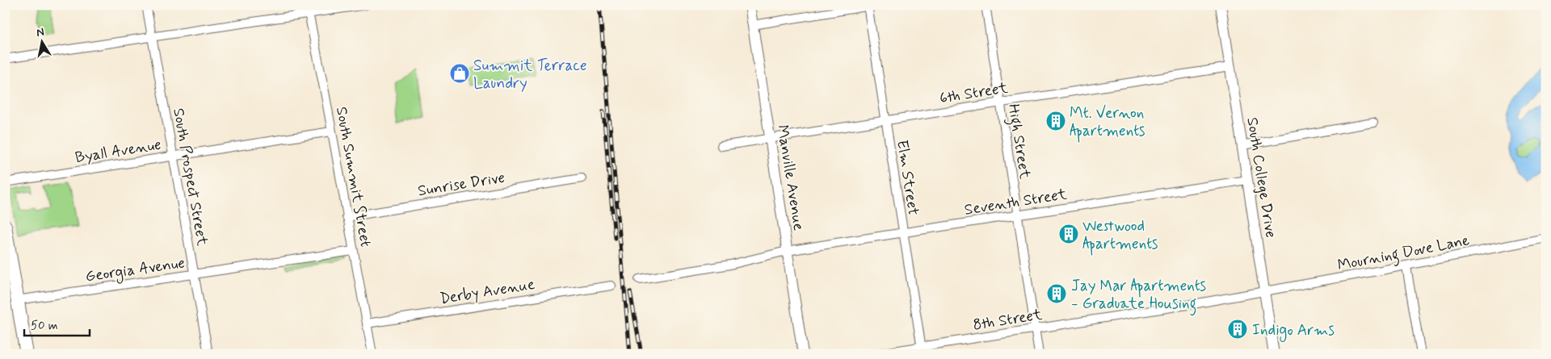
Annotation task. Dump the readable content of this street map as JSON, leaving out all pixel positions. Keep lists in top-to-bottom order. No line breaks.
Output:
{"streets":{"street":["6th Street","High Street","Byall Avenue","South Prospect Street","South Summit Street","Manville Avenue","Elm Street","South College Drive","Sunrise Drive","Seventh Street","Mourning Dove Lane","Georgia Avenue","Derby Avenue","8th Street"]},"crossings":[["6th Street","High Street"],["6th Street","Manville Avenue"],["6th Street","Elm Street"],["6th Street","South College Drive"],["High Street","Seventh Street"],["High Street","8th Street"],["Byall Avenue","South Prospect Street"],["Byall Avenue","South Summit Street"],["South Prospect Street","Georgia Avenue"],["South Summit Street","Sunrise Drive"],["South Summit Street","Georgia Avenue"],["South Summit Street","Derby Avenue"],["Manville Avenue","Seventh Street"],["Elm Street","Seventh Street"],["Elm Street","8th Street"],["South College Drive","Seventh Street"],["South College Drive","Mourning Dove Lane"],["South College Drive","8th Street"],["Mourning Dove Lane","8th Street"]],"places":{"shop":["Summit Terrace Laundry"],"building":["Mt. Vernon Apartments","Westwood Apartments","Jay Mar Apartments - Graduate Housing","Indigo Arms"]},"scale_bar":"50 m","north":"top"}
